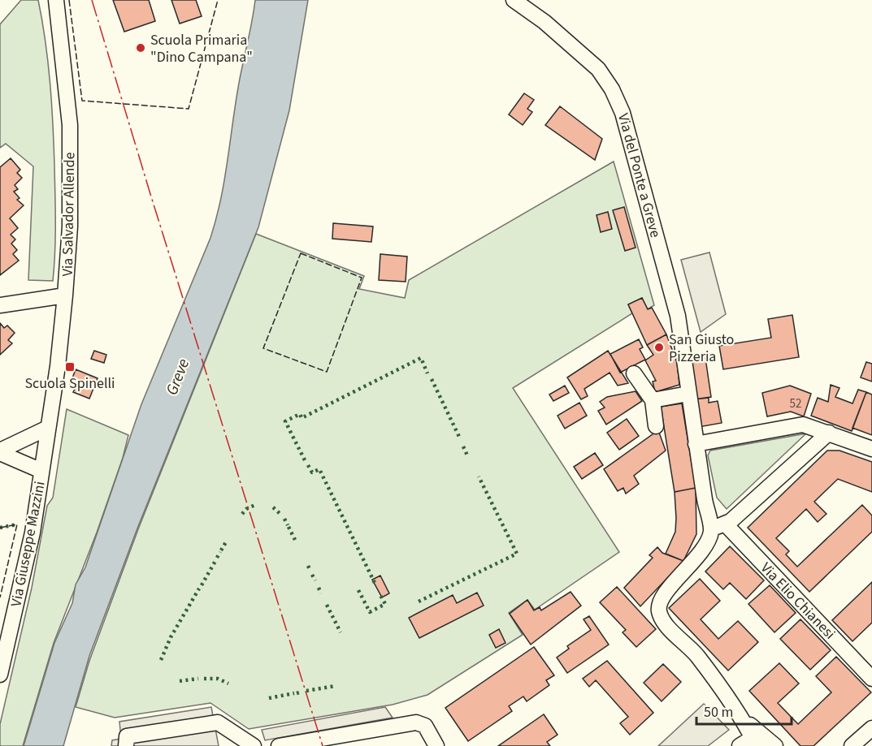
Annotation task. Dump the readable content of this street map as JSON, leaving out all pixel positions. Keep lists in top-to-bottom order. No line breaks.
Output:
{"streets":{"street":["Via del Ponte a Greve","Via Salvador Allende","Via Giuseppe Mazzini","Via Elio Chianesi"]},"crossings":[["Via del Ponte a Greve","Via Elio Chianesi"],["Via Salvador Allende","Via Giuseppe Mazzini"]],"water":["Greve"],"places":{"other":["Scuola Primaria \"Dino Campana\"","San Giusto Pizzeria"],"transit":["Scuola Spinelli"]},"house_numbers":["52"],"scale_bar":"50 m"}
